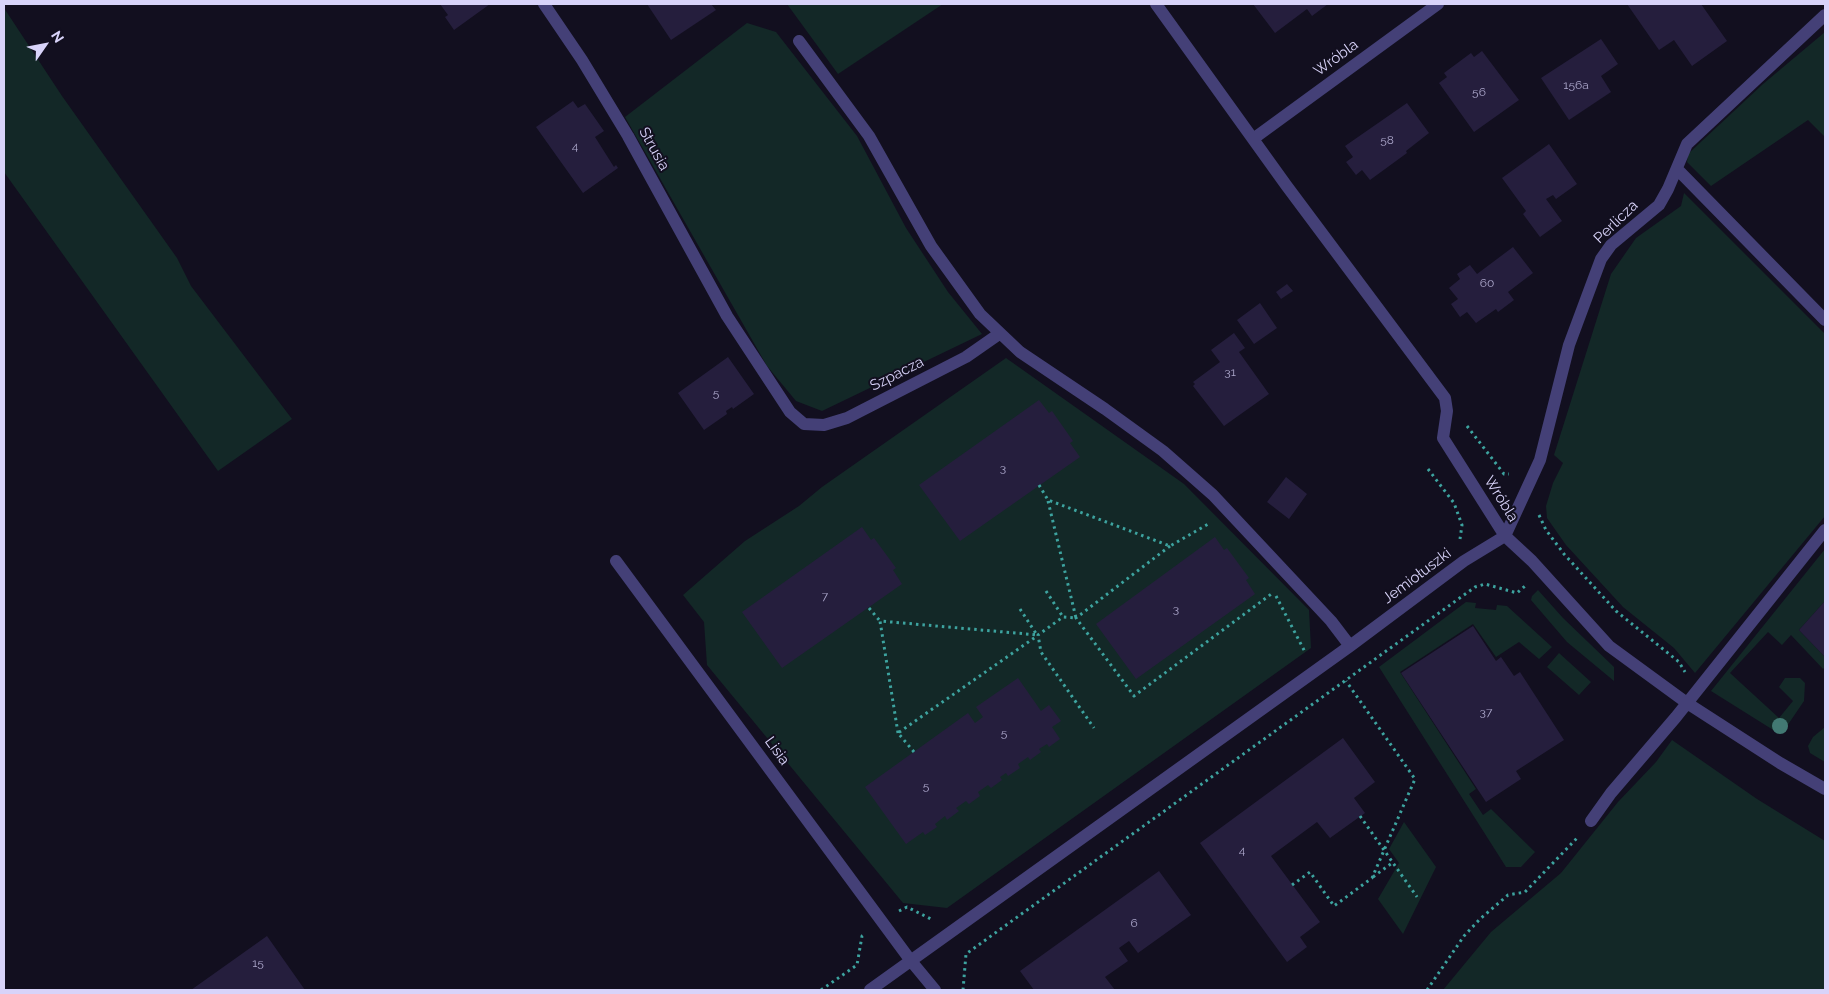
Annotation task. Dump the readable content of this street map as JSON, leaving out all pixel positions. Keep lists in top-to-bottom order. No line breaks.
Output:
{"streets":{"street":["Wróbla","Strusia","Perlicza","Szpacza","Jemiołuszki","Lisia"]},"crossings":[["Wróbla","Perlicza"],["Wróbla","Jemiołuszki"],["Strusia","Szpacza"],["Perlicza","Jemiołuszki"],["Jemiołuszki","Lisia"]],"house_numbers":["156a","56","58","4","60","31","5","3","7","3","37","5","5","4","6","15"],"north":"top right"}
